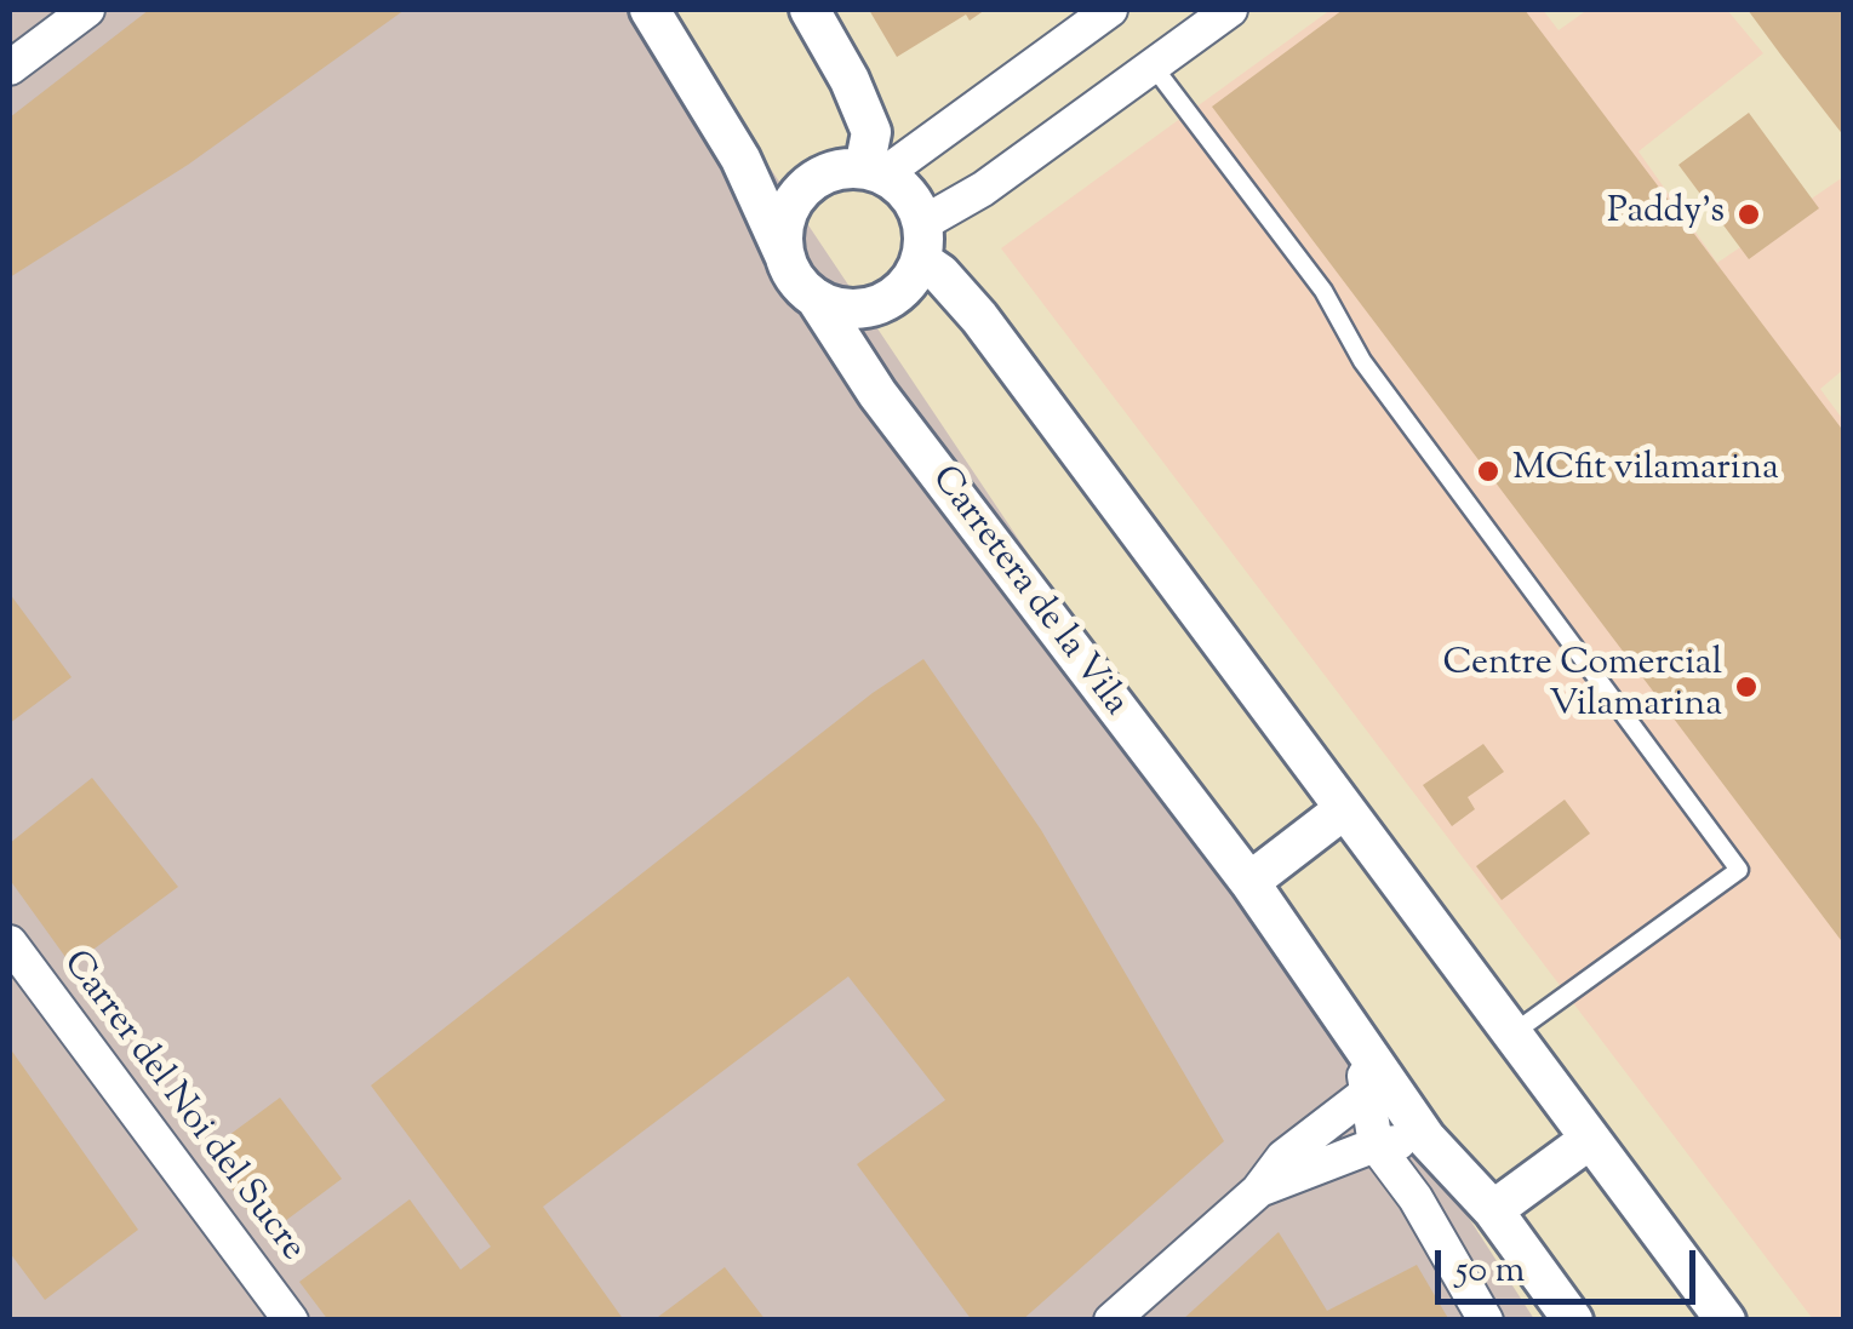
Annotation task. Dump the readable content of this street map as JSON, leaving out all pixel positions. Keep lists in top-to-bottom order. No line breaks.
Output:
{"streets":{"street":["Carretera de la Vila","Carrer del Noi del Sucre"]},"places":["Paddy's","MCfit vilamarina","Centre Comercial Vilamarina"],"scale_bar":"50 m"}
